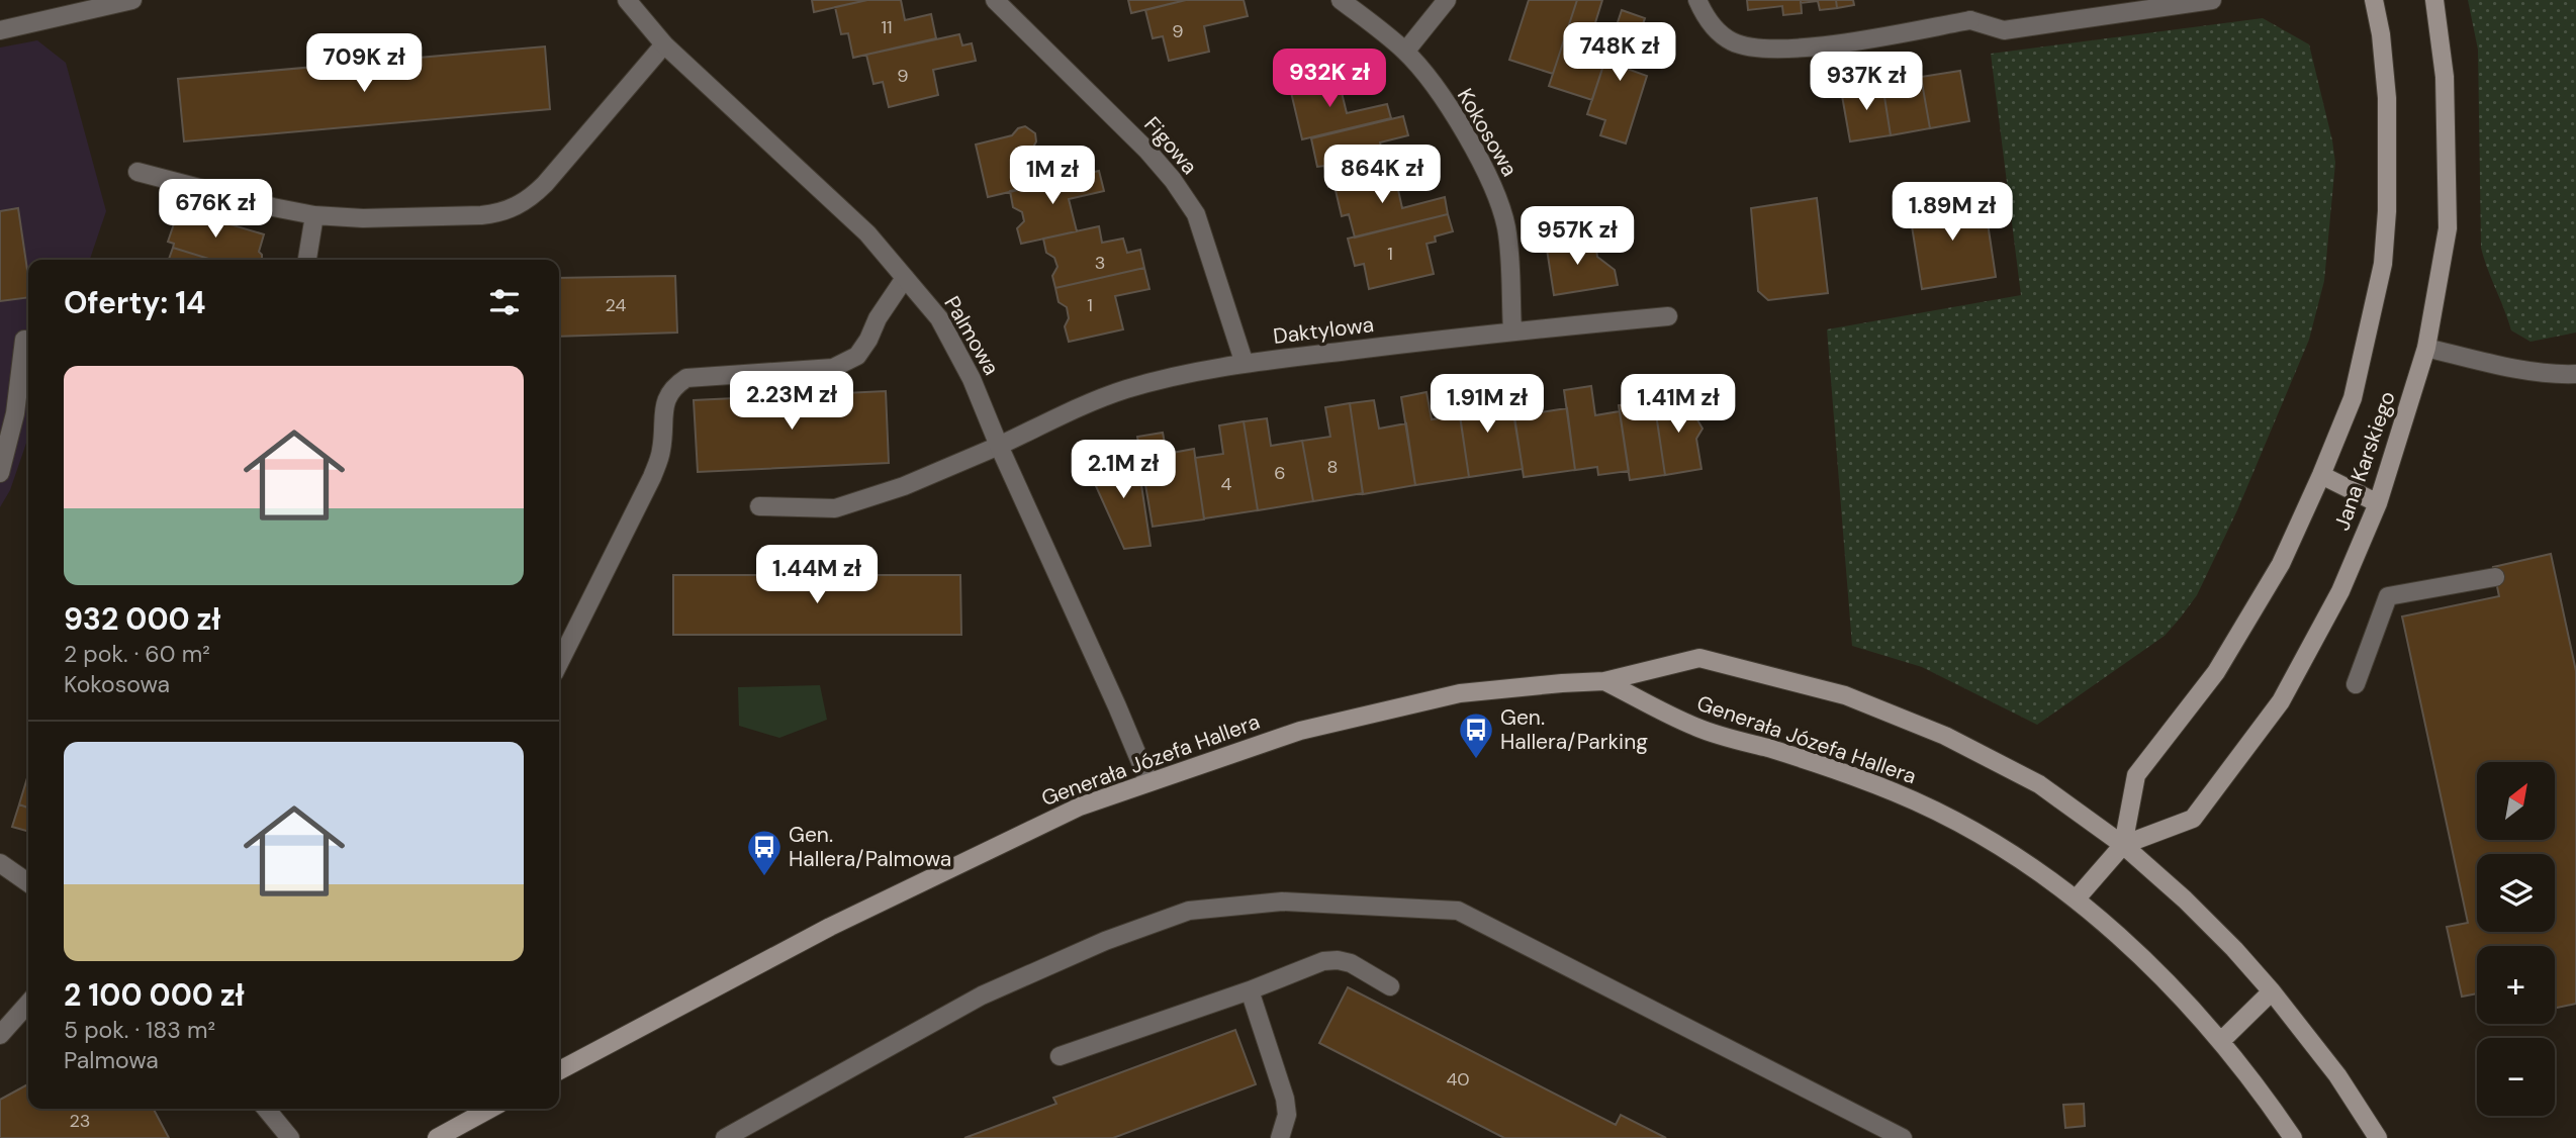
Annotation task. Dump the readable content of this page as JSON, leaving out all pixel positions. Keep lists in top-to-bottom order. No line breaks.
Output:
{"streets":{"main road":["Jana Karskiego","Generała Józefa Hallera"],"street":["Kokosowa","Figowa","Daktylowa","Palmowa"]},"crossings":[["Kokosowa","Daktylowa"],["Figowa","Daktylowa"],["Daktylowa","Palmowa"],["Palmowa","Generała Józefa Hallera"],["Jana Karskiego","Generała Józefa Hallera"]],"places":{"bus stop":["Gen. Hallera/Parking","Gen. Hallera/Palmowa"]},"house_numbers":["11","9","9","1","3","24","1","8","6","4","40","23"],"north":"top right","page":{"price":["748K zł","709K zł","932K zł","937K zł","864K zł","1M zł","676K zł","1.89M zł","957K zł","2.23M zł","1.91M zł","1.41M zł","2.1M zł","1.44M zł"],"heading":"Oferty: 14","list":[{"name":"932 000 zł","note":"2 pok. · 60 m² · Kokosowa"},{"name":"2 100 000 zł","note":"5 pok. · 183 m² · Palmowa"}],"map_buttons":["+","−"]}}
